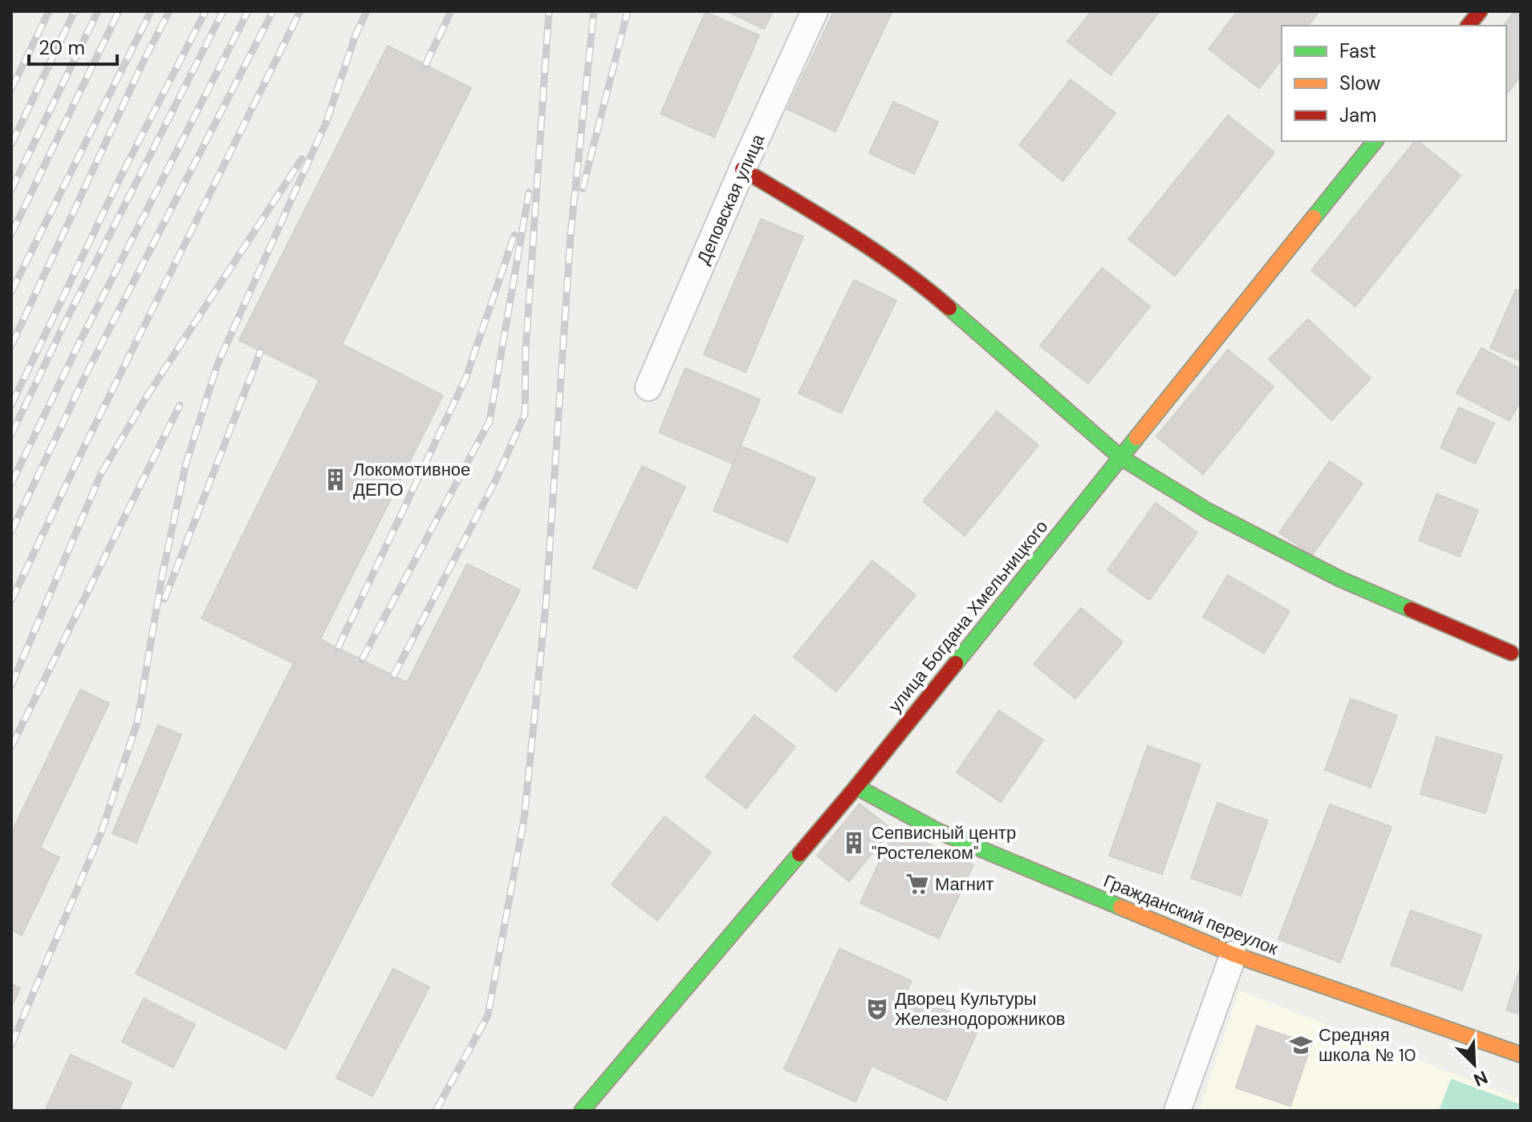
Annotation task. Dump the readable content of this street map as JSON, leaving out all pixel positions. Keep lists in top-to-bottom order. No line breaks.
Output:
{"streets":{"street":["Деповская улица","улица Богдана Хмельницкого","Гражданский переулок"]},"crossings":[["улица Богдана Хмельницкого","Гражданский переулок"]],"places":{"building":["Локомотивное ДЕПО","Сепвисный центр \"Ростелеком\""],"supermarket":["Магнит"],"theatre":["Дворец Культуры Железнодорожников"],"school or university":["Средняя школа № 10"]},"legend":["Fast","Slow","Jam"],"scale_bar":"20 m","north":"bottom right"}
